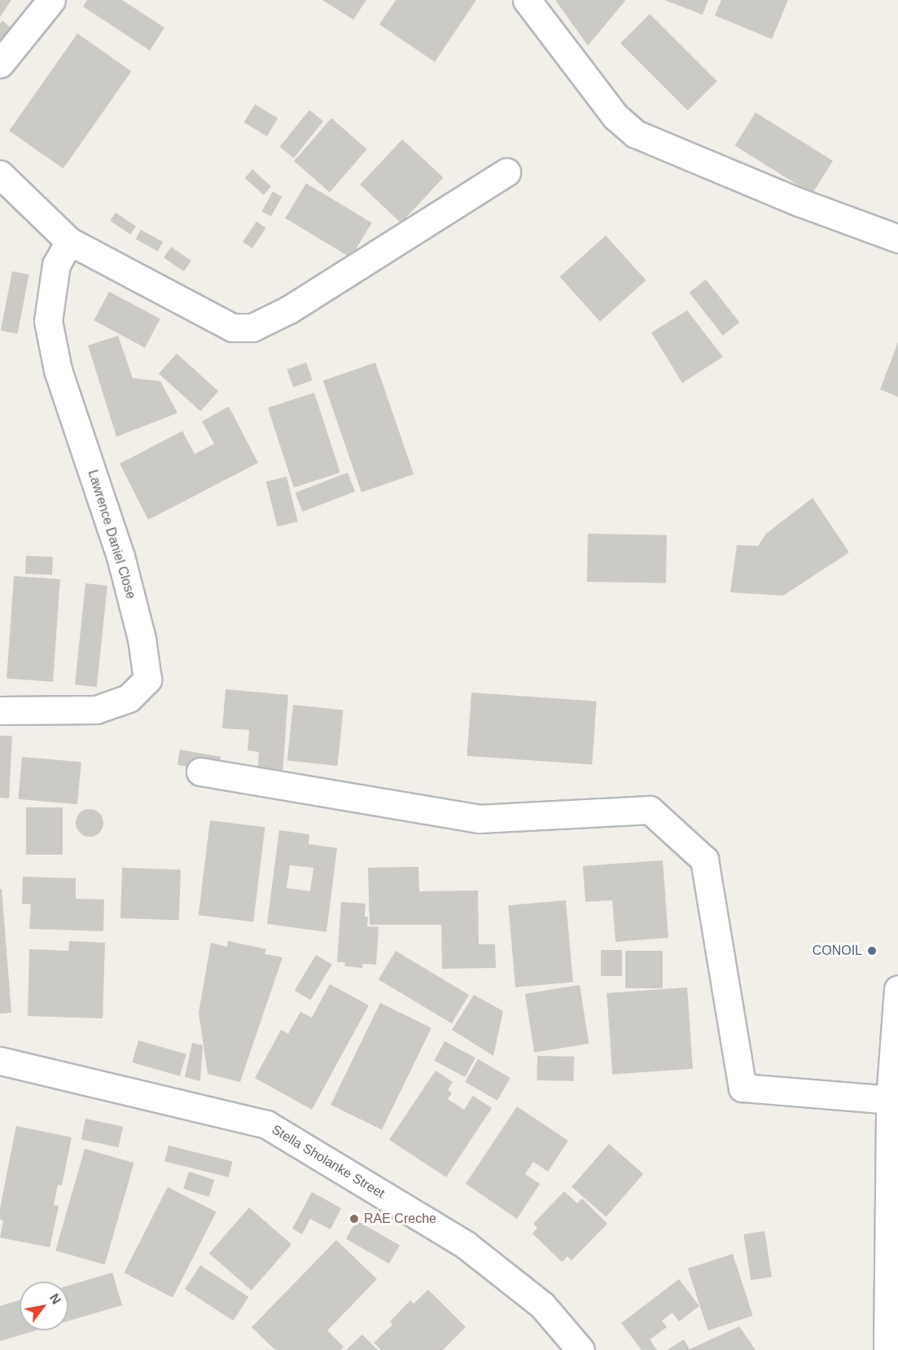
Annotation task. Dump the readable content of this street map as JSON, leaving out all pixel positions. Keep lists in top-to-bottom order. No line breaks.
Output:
{"streets":{"street":["Lawrence Daniel Close","Stella Sholanke Street"]},"places":["CONOIL","RAE Creche"],"north":"top right"}
